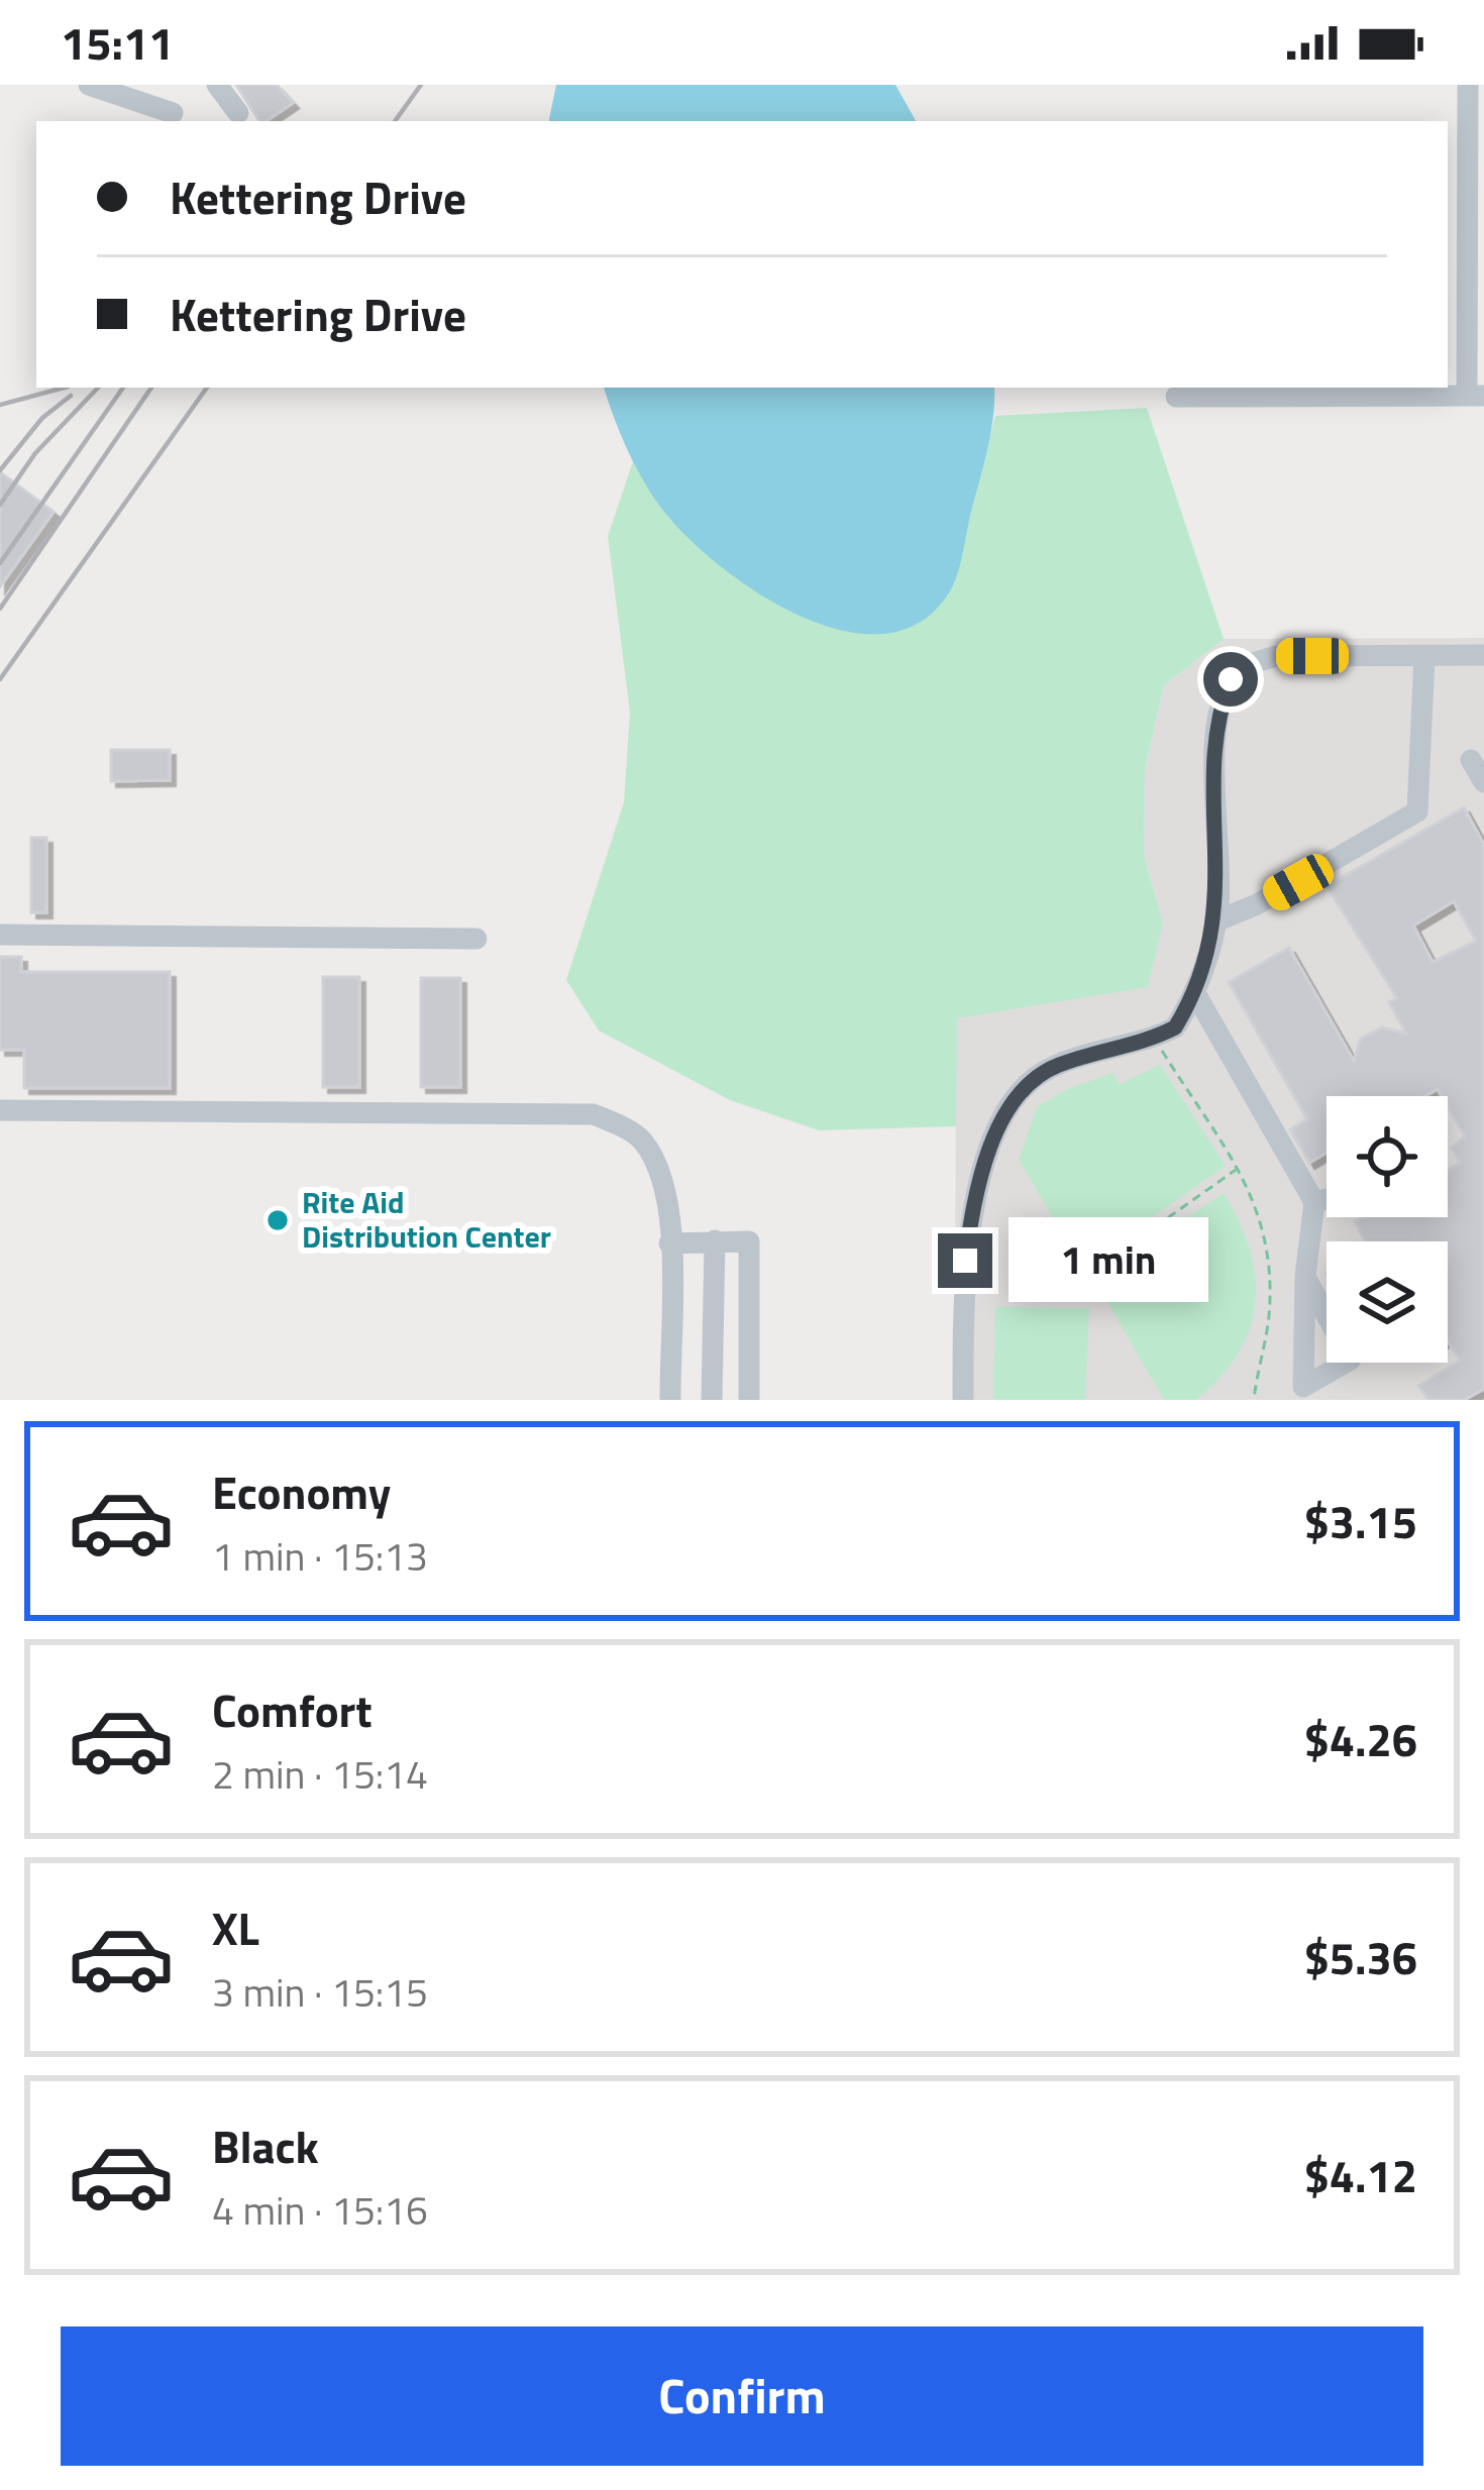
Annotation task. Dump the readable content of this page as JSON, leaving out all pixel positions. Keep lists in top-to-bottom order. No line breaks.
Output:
{"places":["Rite Aid Distribution Center"],"page":{"status":"15:11","banner":["Kettering Drive","Kettering Drive"],"bubble":"1 min","list":[{"name":"Economy","note":"1 min · 15:13","value":"$3.15"},{"name":"Comfort","note":"2 min · 15:14","value":"$4.26"},{"name":"XL","note":"3 min · 15:15","value":"$5.36"},{"name":"Black","note":"4 min · 15:16","value":"$4.12"}],"buttons":"Confirm"}}
